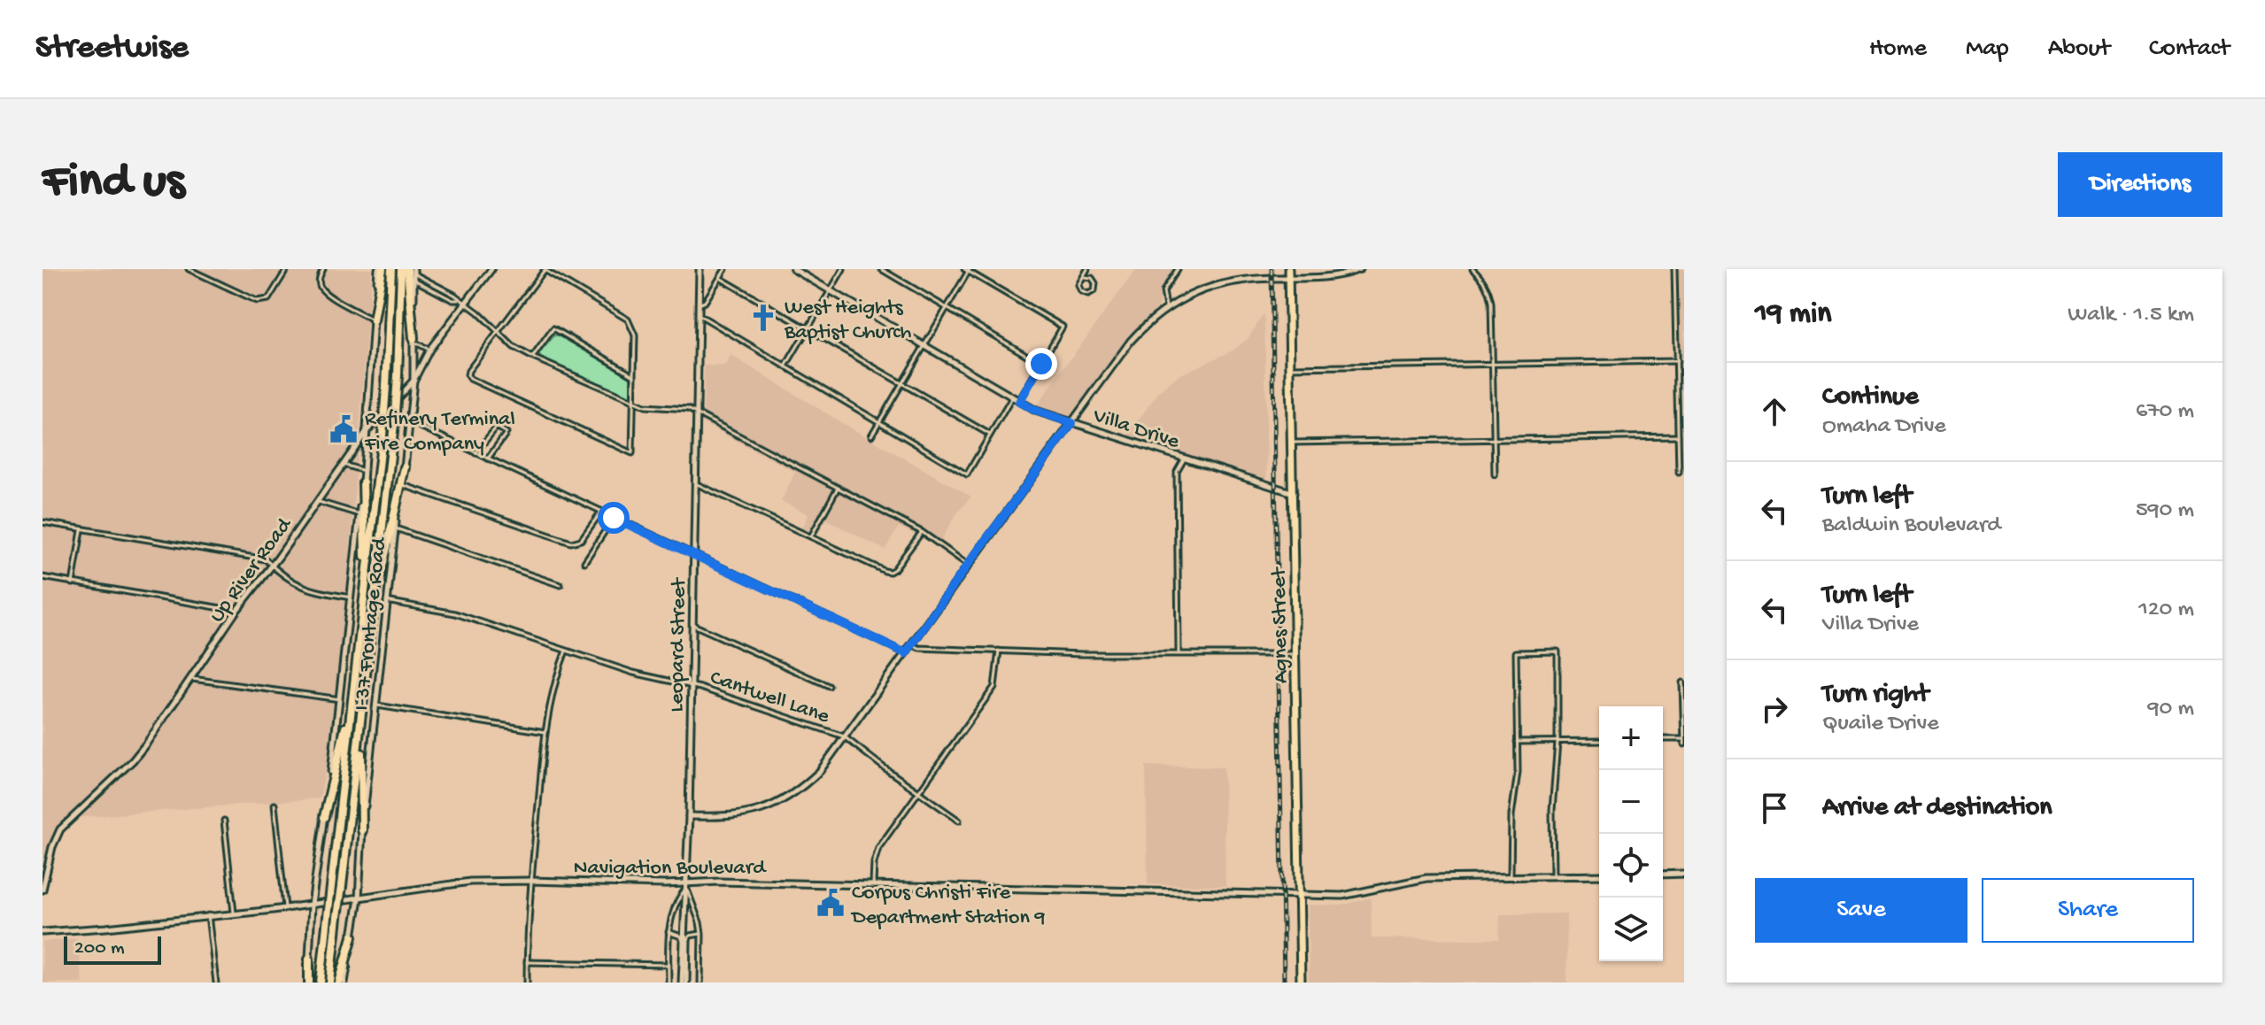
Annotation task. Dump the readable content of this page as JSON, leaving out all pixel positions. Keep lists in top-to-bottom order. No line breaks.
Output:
{"streets":{"main road":["Villa Drive","Up River Road","I-37 Frontage Road","Agnes Street","Leopard Street","Navigation Boulevard"],"street":["Cantwell Lane"]},"crossings":[["Villa Drive","Agnes Street"],["Up River Road","I-37 Frontage Road"],["I-37 Frontage Road","Cantwell Lane"],["I-37 Frontage Road","Navigation Boulevard"],["Agnes Street","Navigation Boulevard"],["Leopard Street","Cantwell Lane"],["Leopard Street","Navigation Boulevard"]],"places":{"church":["West Heights Baptist Church"],"public building":["Refinery Terminal Fire Company","Corpus Christi Fire Department Station 9"]},"scale_bar":"200 m","page":{"header":"Streetwise","nav":["Home","Map","About","Contact"],"buttons":["Directions",["Save","Share"]],"title":"Find us","heading":["19 min","Walk · 1.5 km"],"list":[["Continue","Omaha Drive","670 m"],["Turn left","Baldwin Boulevard","590 m"],["Turn left","Villa Drive","120 m"],["Turn right","Quaile Drive","90 m"],"Arrive at destination"],"map_buttons":["+","−"],"scale":"200 m"}}
